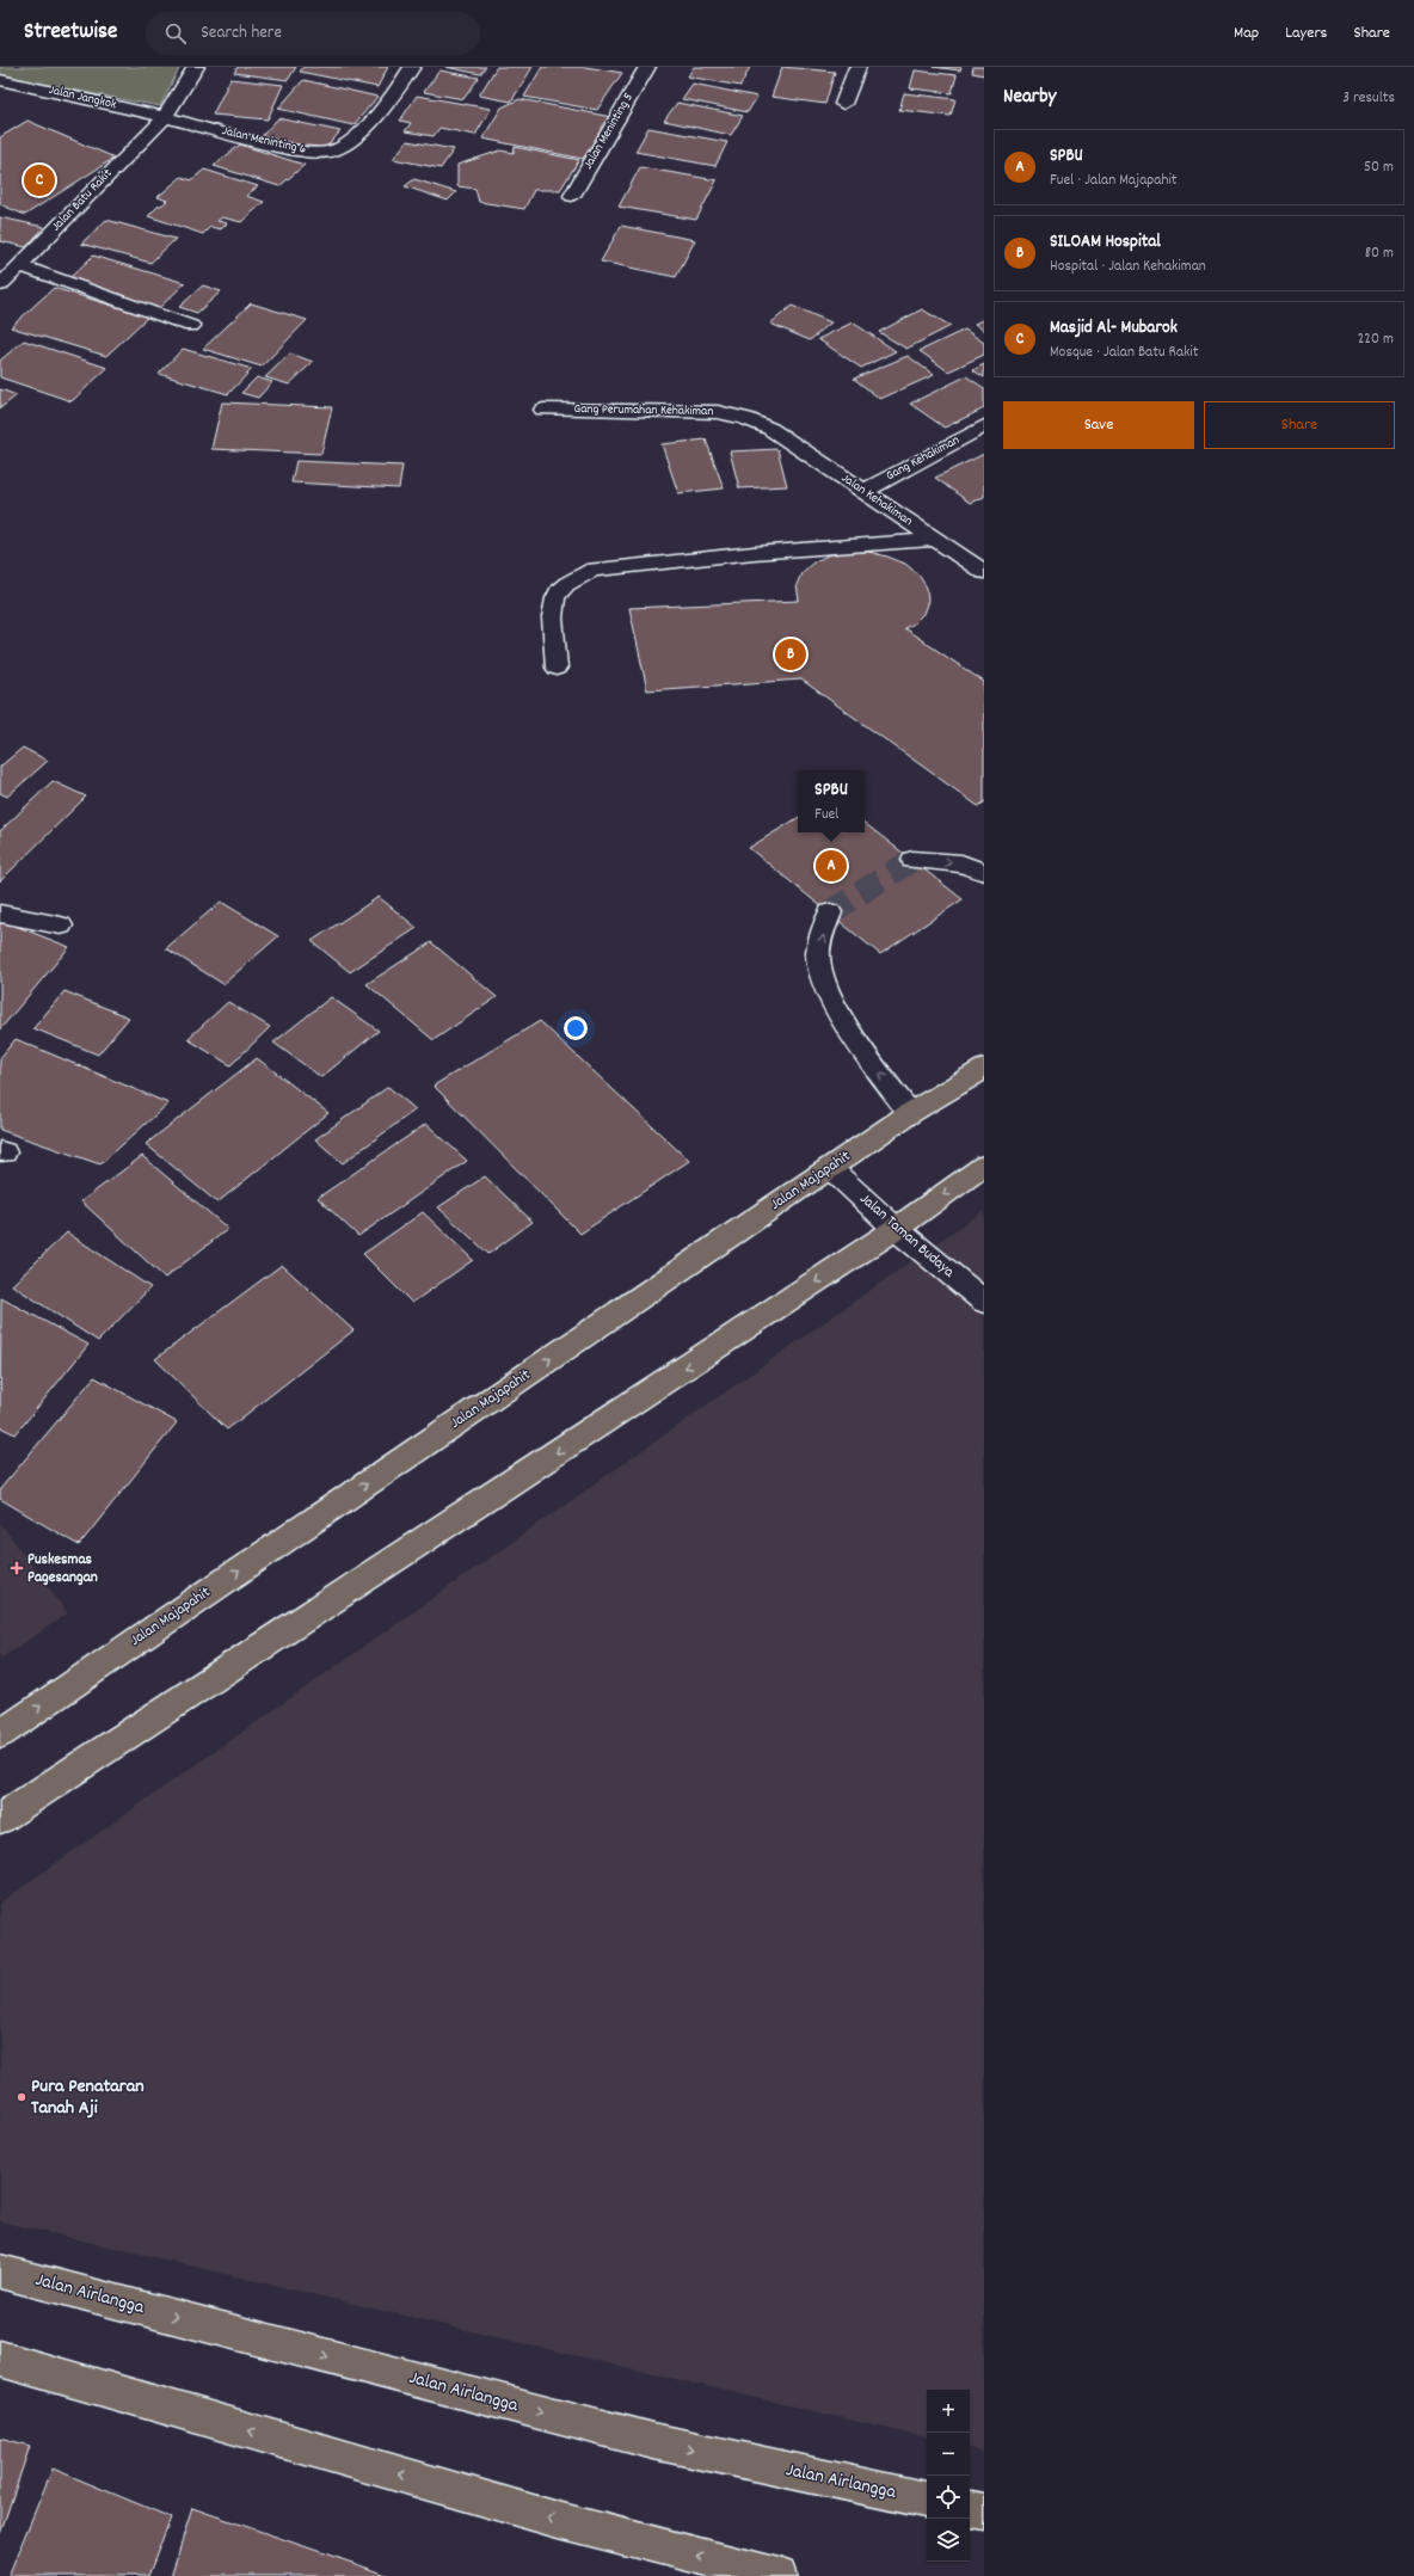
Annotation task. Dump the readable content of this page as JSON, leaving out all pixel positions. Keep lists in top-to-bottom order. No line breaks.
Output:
{"streets":{"main road":["Jalan Majapahit","Jalan Airlangga"],"street":["Jalan Jangkok","Jalan Meninting 5","Jalan Meninting 6","Jalan Batu Rakit","Gang Perumahan Kehakiman","Gang Kehakiman","Jalan Kehakiman","Jalan Taman Budaya"]},"crossings":[["Jalan Jangkok","Jalan Meninting 6"],["Jalan Jangkok","Jalan Batu Rakit"],["Jalan Meninting 6","Jalan Batu Rakit"],["Gang Perumahan Kehakiman","Jalan Kehakiman"],["Gang Kehakiman","Jalan Kehakiman"],["Jalan Majapahit","Jalan Taman Budaya"]],"places":{"health":["Puskesmas Pagesangan"],"other":["Pura Penataran Tanah Aji"]},"page":{"header":"Streetwise","search":"Search here","nav":["Map","Layers","Share"],"heading":["Nearby","3 results"],"list":[{"mark":"A","name":"SPBU","note":"Fuel · Jalan Majapahit","value":"50 m"},{"mark":"B","name":"SILOAM Hospital","note":"Hospital · Jalan Kehakiman","value":"80 m"},{"mark":"C","name":"Masjid Al- Mubarok","note":"Mosque · Jalan Batu Rakit","value":"220 m"}],"pins":["C","B","A"],"buttons":["Save","Share"],"popup":["SPBU","Fuel"],"map_buttons":["+","−"]}}
